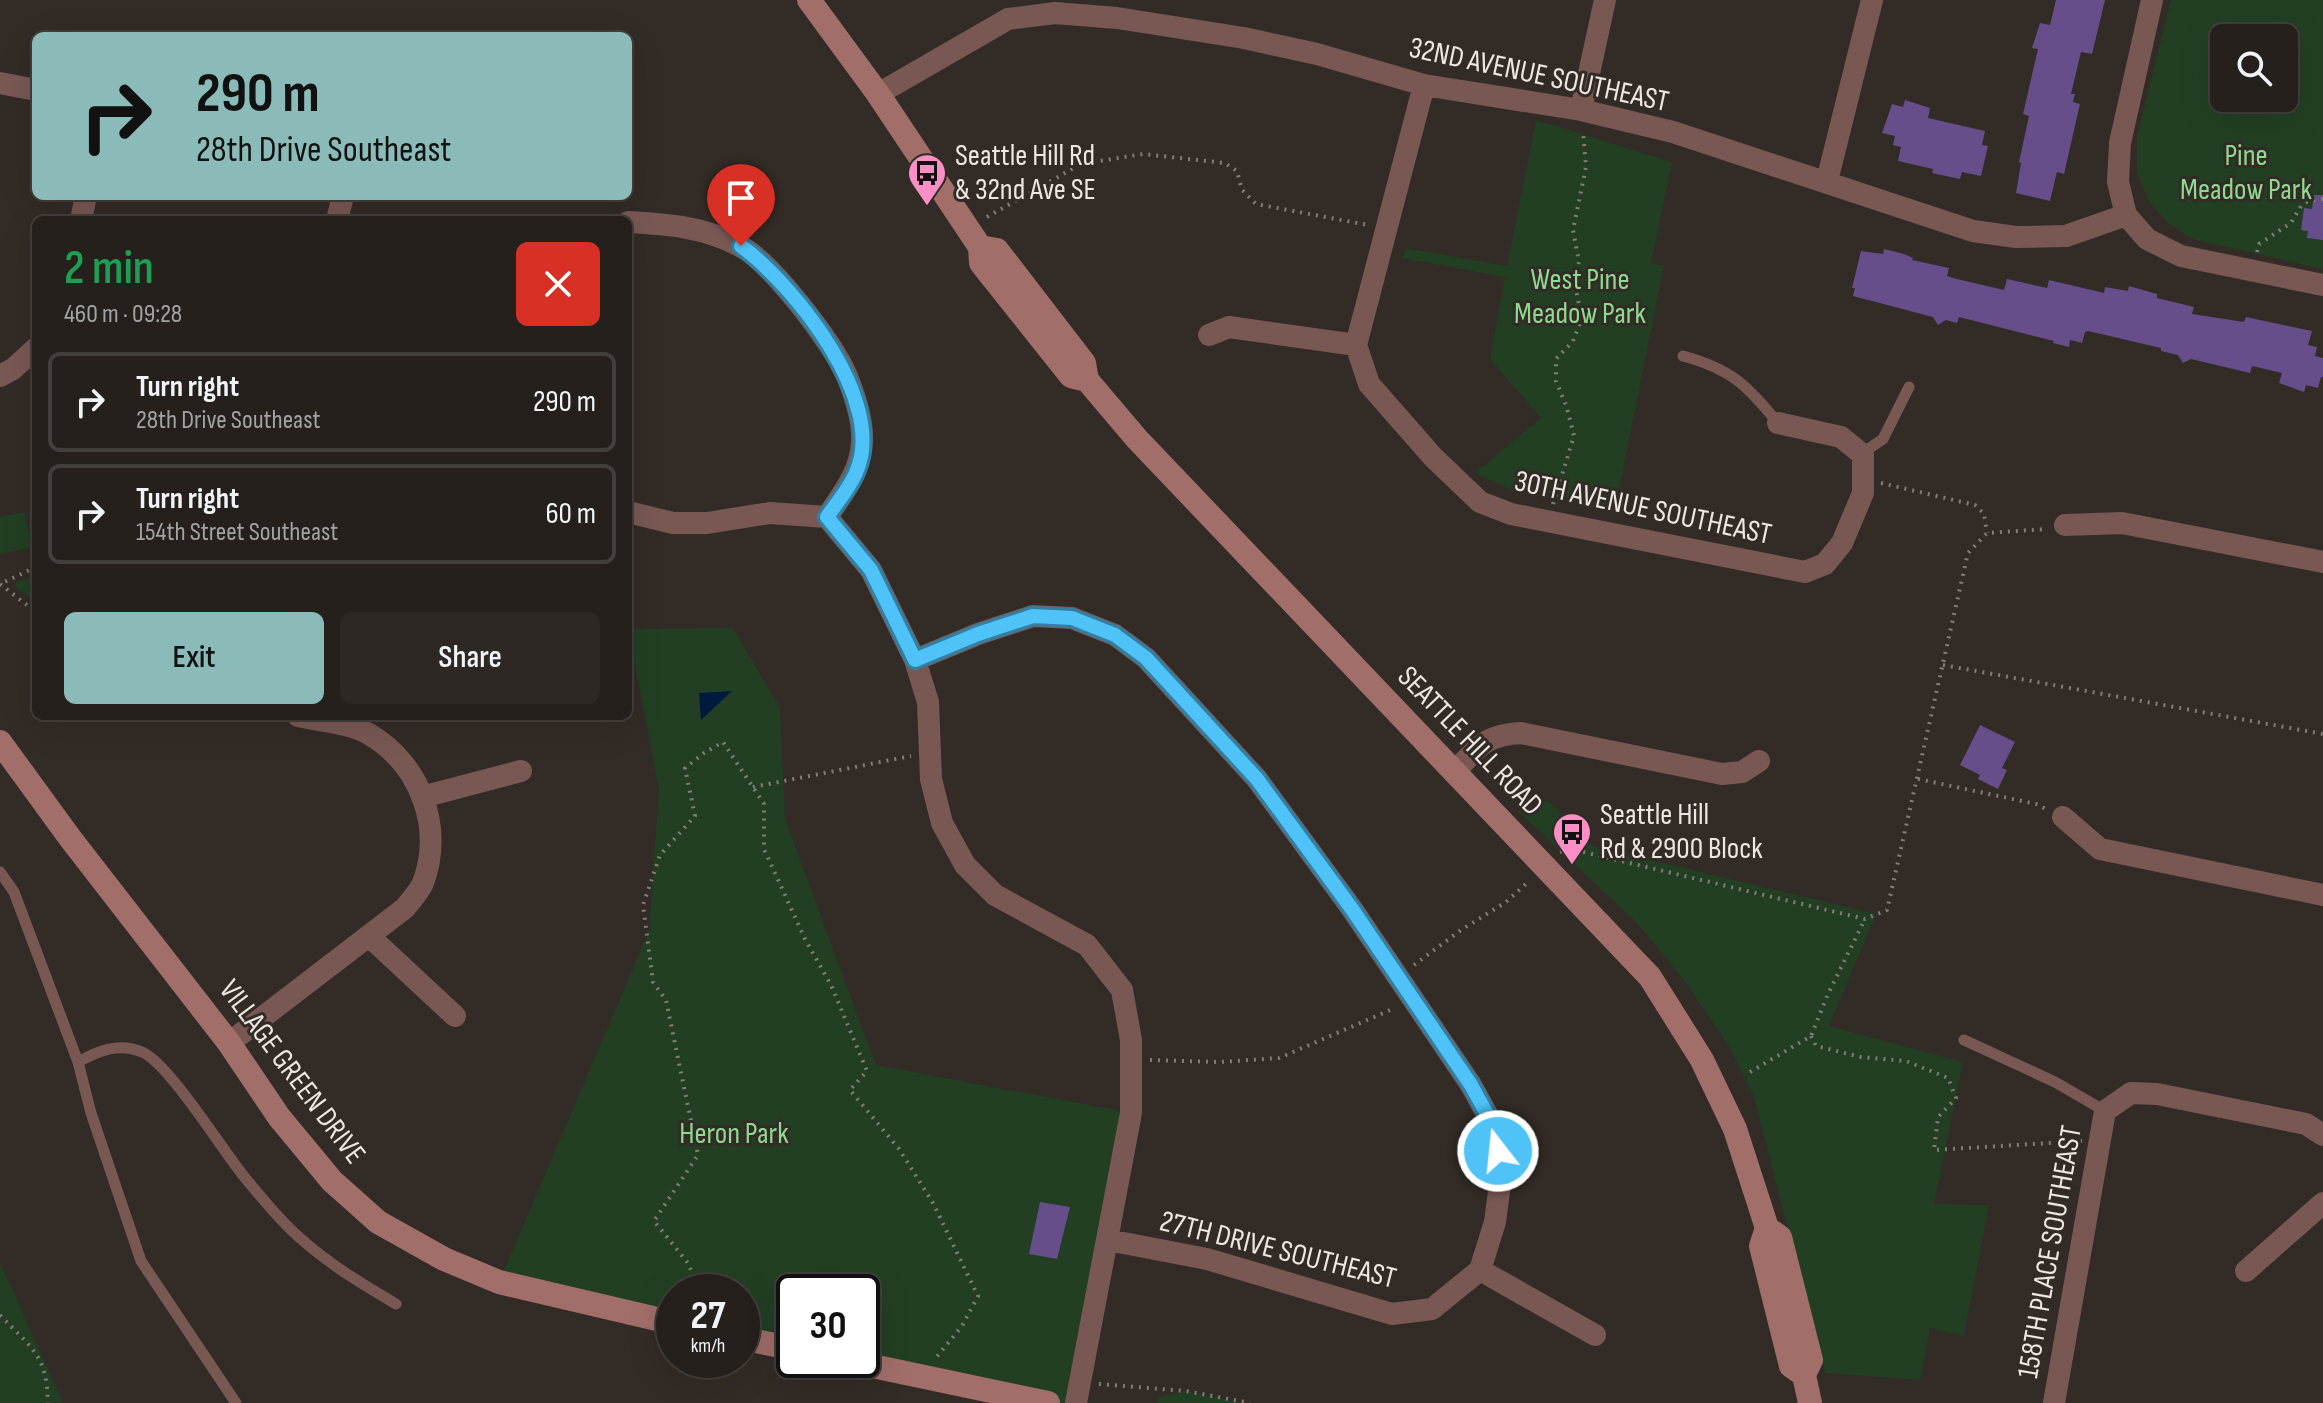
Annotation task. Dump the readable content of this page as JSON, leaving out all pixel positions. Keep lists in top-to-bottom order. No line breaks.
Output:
{"streets":{"main road":["SEATTLE HILL ROAD","VILLAGE GREEN DRIVE"],"street":["32ND AVENUE SOUTHEAST","30TH AVENUE SOUTHEAST","27TH DRIVE SOUTHEAST","158TH PLACE SOUTHEAST"]},"crossings":[["32ND AVENUE SOUTHEAST","SEATTLE HILL ROAD"]],"parks":["Pine Meadow Park","West Pine Meadow Park","Heron Park"],"places":{"bus stop":["Seattle Hill Rd & 32nd Ave SE","Seattle Hill Rd & 2900 Block"]},"page":{"turn":["290 m","28th Drive Southeast"],"heading":["2 min","460 m · 09:28"],"list":[{"name":"Turn right","note":"28th Drive Southeast","value":"290 m"},{"name":"Turn right","note":"154th Street Southeast","value":"60 m"}],"buttons":["Exit","Share"],"speed":"27 km/h","limit":"30"}}
